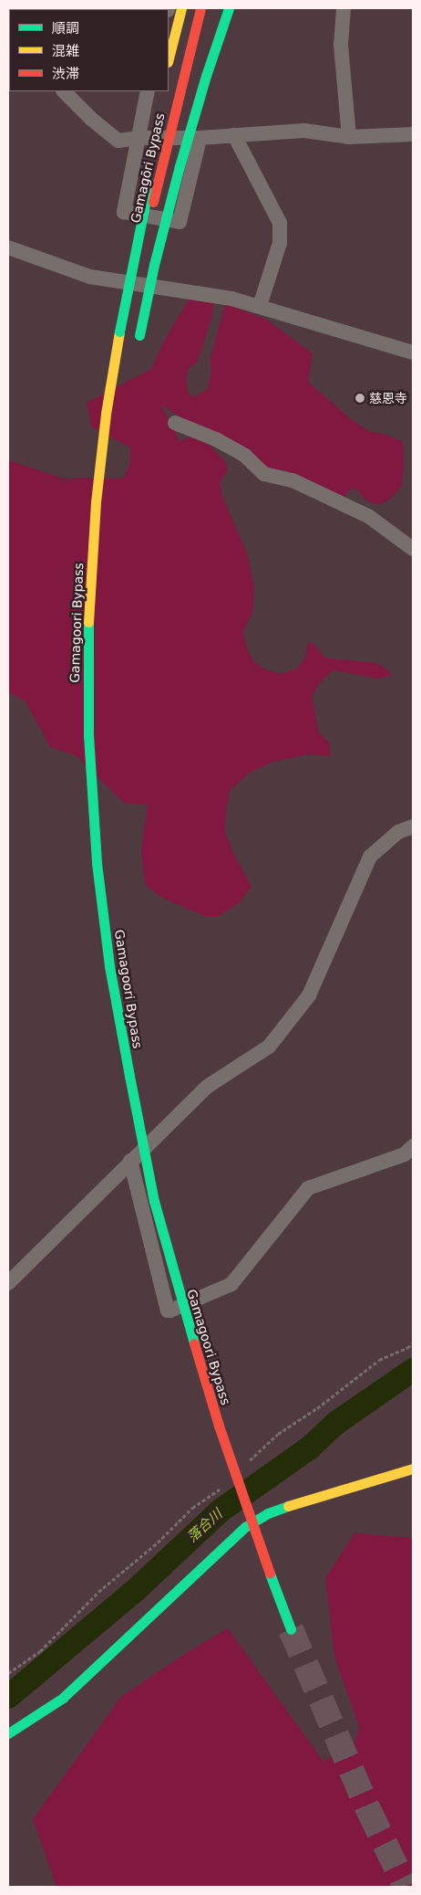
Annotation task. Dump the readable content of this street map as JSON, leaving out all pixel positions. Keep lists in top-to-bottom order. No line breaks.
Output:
{"streets":{"main road":["Gamagōri Bypass","Gamagoori Bypass"]},"crossings":[["Gamagōri Bypass","Gamagoori Bypass"]],"water":["落合川"],"places":["慈恩寺"],"legend":["順調","混雑","渋滞"]}
